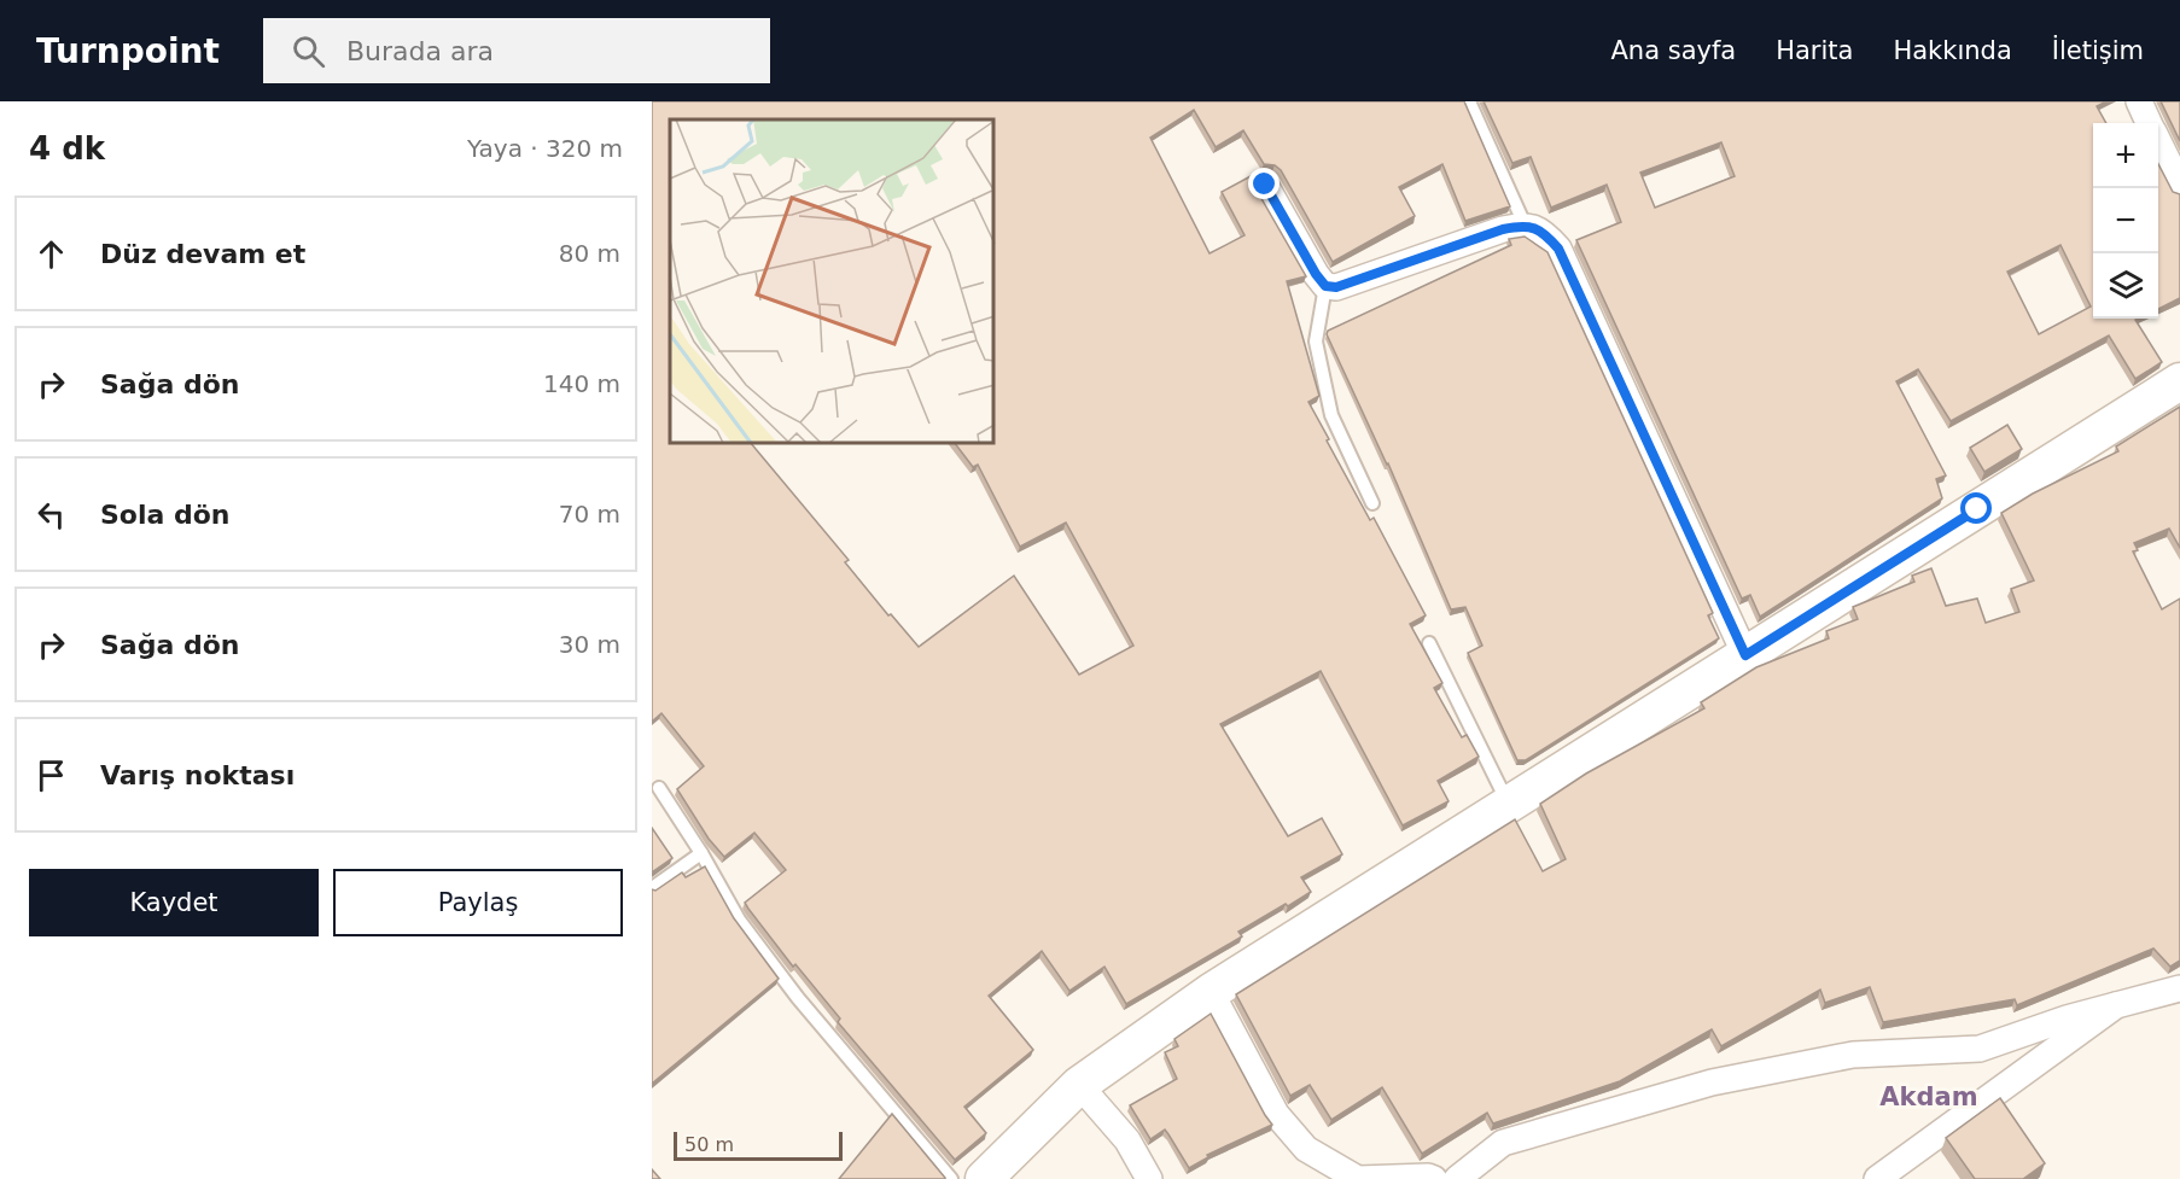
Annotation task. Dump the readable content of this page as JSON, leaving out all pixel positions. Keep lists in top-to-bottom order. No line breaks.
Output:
{"districts":["Akdam"],"scale_bar":"50 m","page":{"header":"Turnpoint","search":"Burada ara","nav":["Ana sayfa","Harita","Hakkında","İletişim"],"heading":["4 dk","Yaya · 320 m"],"map_buttons":["+","−"],"list":[["Düz devam et","80 m"],["Sağa dön","140 m"],["Sola dön","70 m"],["Sağa dön","30 m"],"Varış noktası"],"buttons":["Kaydet","Paylaş"],"scale":"50 m"}}
